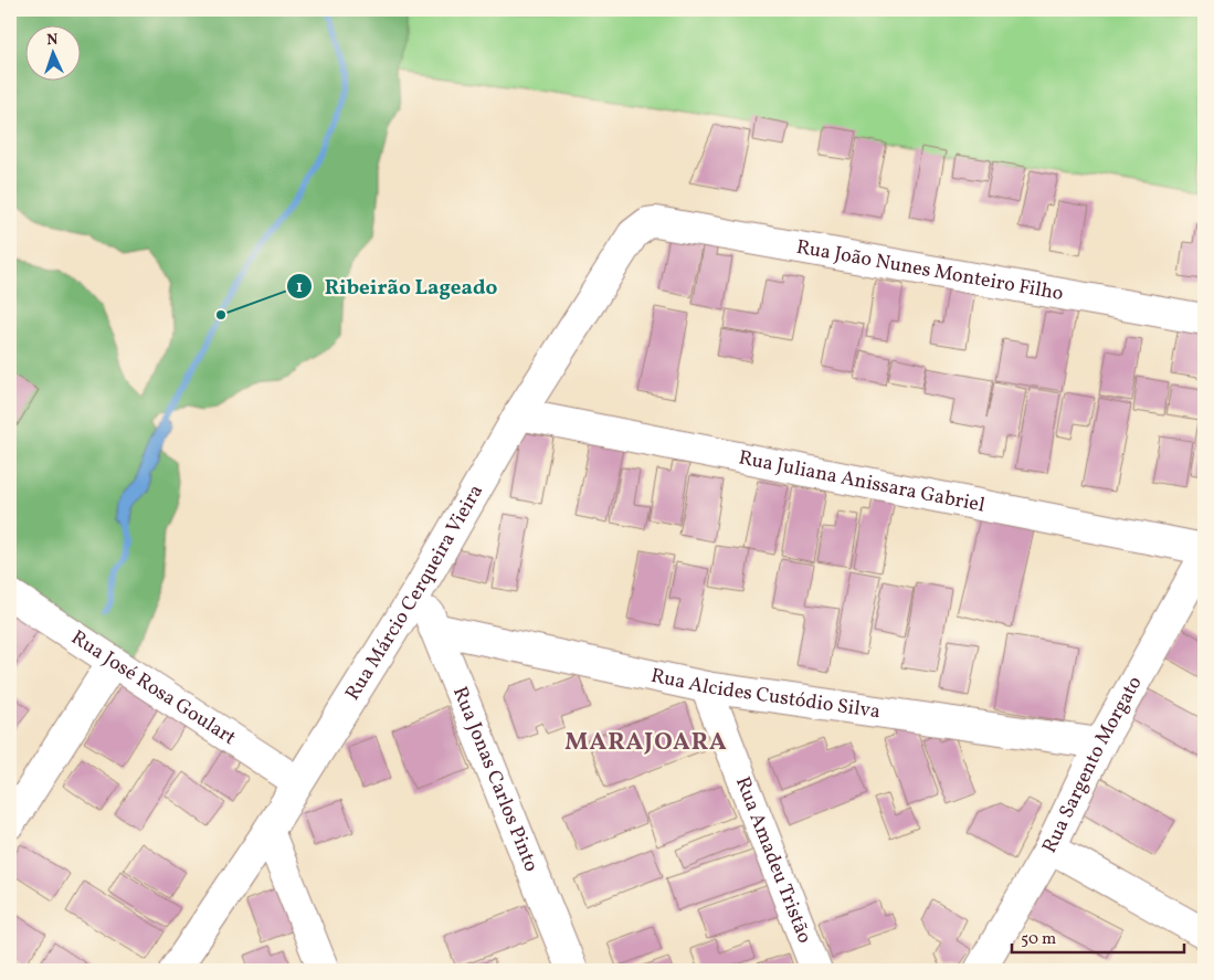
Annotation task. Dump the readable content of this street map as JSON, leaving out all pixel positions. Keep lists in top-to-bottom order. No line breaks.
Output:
{"streets":{"street":["Rua João Nunes Monteiro Filho","Rua Juliana Anissara Gabriel","Rua Márcio Cerqueira Vieira","Rua José Rosa Goulart","Rua Alcides Custódio Silva","Rua Sargento Morgato","Rua Jonas Carlos Pinto","Rua Amadeu Tristão"]},"crossings":[["Rua João Nunes Monteiro Filho","Rua Márcio Cerqueira Vieira"],["Rua Juliana Anissara Gabriel","Rua Márcio Cerqueira Vieira"],["Rua Márcio Cerqueira Vieira","Rua José Rosa Goulart"],["Rua Márcio Cerqueira Vieira","Rua Jonas Carlos Pinto"],["Rua Alcides Custódio Silva","Rua Sargento Morgato"],["Rua Alcides Custódio Silva","Rua Jonas Carlos Pinto"],["Rua Alcides Custódio Silva","Rua Amadeu Tristão"]],"districts":["MARAJOARA"],"places":["Ribeirão Lageado"],"scale_bar":"50 m","north":"top"}
